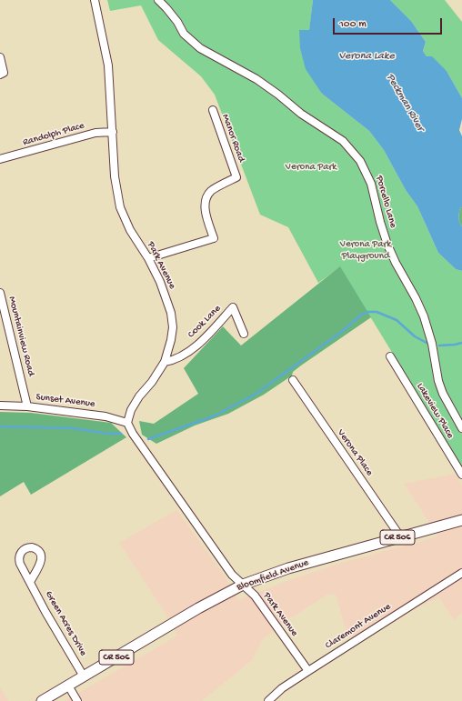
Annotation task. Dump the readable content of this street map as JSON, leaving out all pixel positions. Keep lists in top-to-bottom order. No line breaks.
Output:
{"streets":{"main road":["CR 506","Bloomfield Avenue"],"street":["Randolph Place","Manor Road","Porcello Lane","Park Avenue","Cook Lane","Mountainview Road","Sunset Avenue","Lakeview Place","Verona Place","Green Acres Drive","Claremont Avenue"]},"crossings":[["Randolph Place","Park Avenue"],["Manor Road","Park Avenue"],["Park Avenue","Cook Lane"],["Park Avenue","Sunset Avenue"],["Park Avenue","Bloomfield Avenue"],["Park Avenue","Claremont Avenue"],["Mountainview Road","Sunset Avenue"],["Verona Place","Bloomfield Avenue"],["Bloomfield Avenue","Green Acres Drive"]],"water":["Verona Lake","Peckman River"],"parks":["Verona Park","Verona Park Playground"],"scale_bar":"100 m"}
